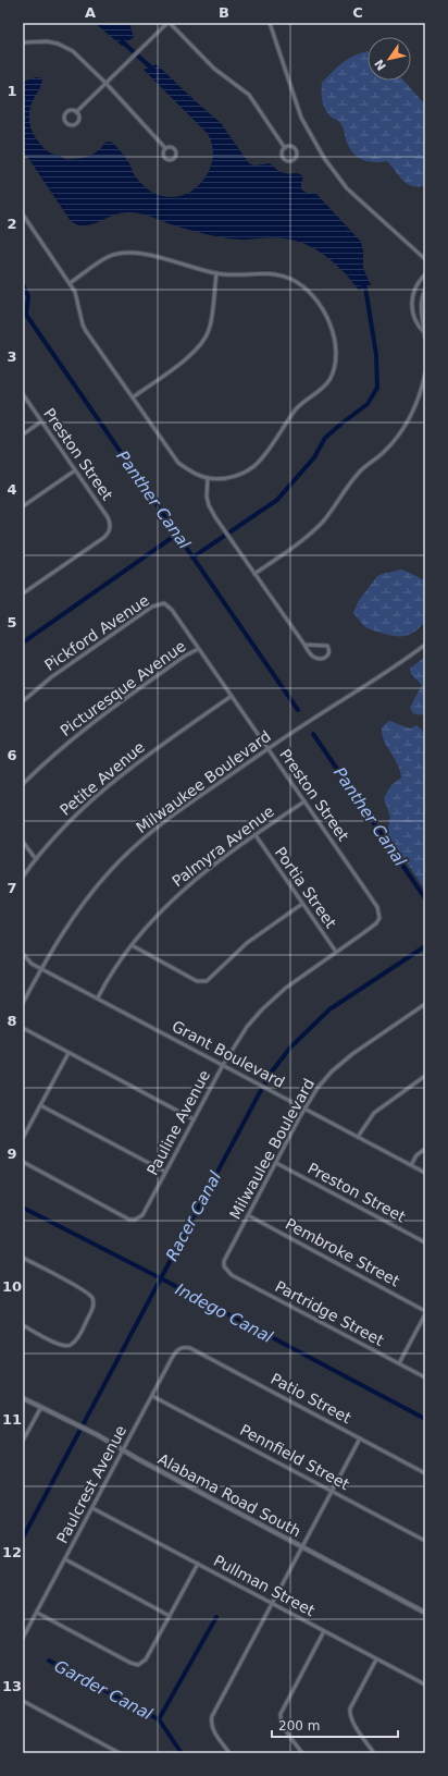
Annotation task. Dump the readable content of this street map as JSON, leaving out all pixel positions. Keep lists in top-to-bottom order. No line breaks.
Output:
{"streets":{"street":["Preston Street","Pickford Avenue","Picturesque Avenue","Petite Avenue","Milwaukee Boulevard","Palmyra Avenue","Portia Street","Grant Boulevard","Pauline Avenue","Milwaulee Boulevard","Pembroke Street","Partridge Street","Patio Street","Pennfield Street","Paulcrest Avenue","Alabama Road South","Pullman Street"]},"crossings":[["Preston Street","Pickford Avenue"],["Preston Street","Picturesque Avenue"],["Preston Street","Petite Avenue"],["Preston Street","Milwaukee Boulevard"],["Preston Street","Palmyra Avenue"],["Preston Street","Pauline Avenue"],["Preston Street","Milwaulee Boulevard"],["Milwaukee Boulevard","Grant Boulevard"],["Palmyra Avenue","Portia Street"],["Palmyra Avenue","Grant Boulevard"],["Portia Street","Pauline Avenue"],["Grant Boulevard","Pauline Avenue"],["Grant Boulevard","Milwaulee Boulevard"],["Milwaulee Boulevard","Pembroke Street"],["Milwaulee Boulevard","Partridge Street"],["Patio Street","Paulcrest Avenue"],["Pennfield Street","Paulcrest Avenue"],["Paulcrest Avenue","Alabama Road South"],["Paulcrest Avenue","Pullman Street"]],"water":["Panther Canal","Racer Canal","Indego Canal","Garder Canal"],"scale_bar":"200 m","north":"bottom left","grid":{"columns":["A","B","C"],"rows":["1","2","3","4","5","6","7","8","9","10","11","12","13"]}}
